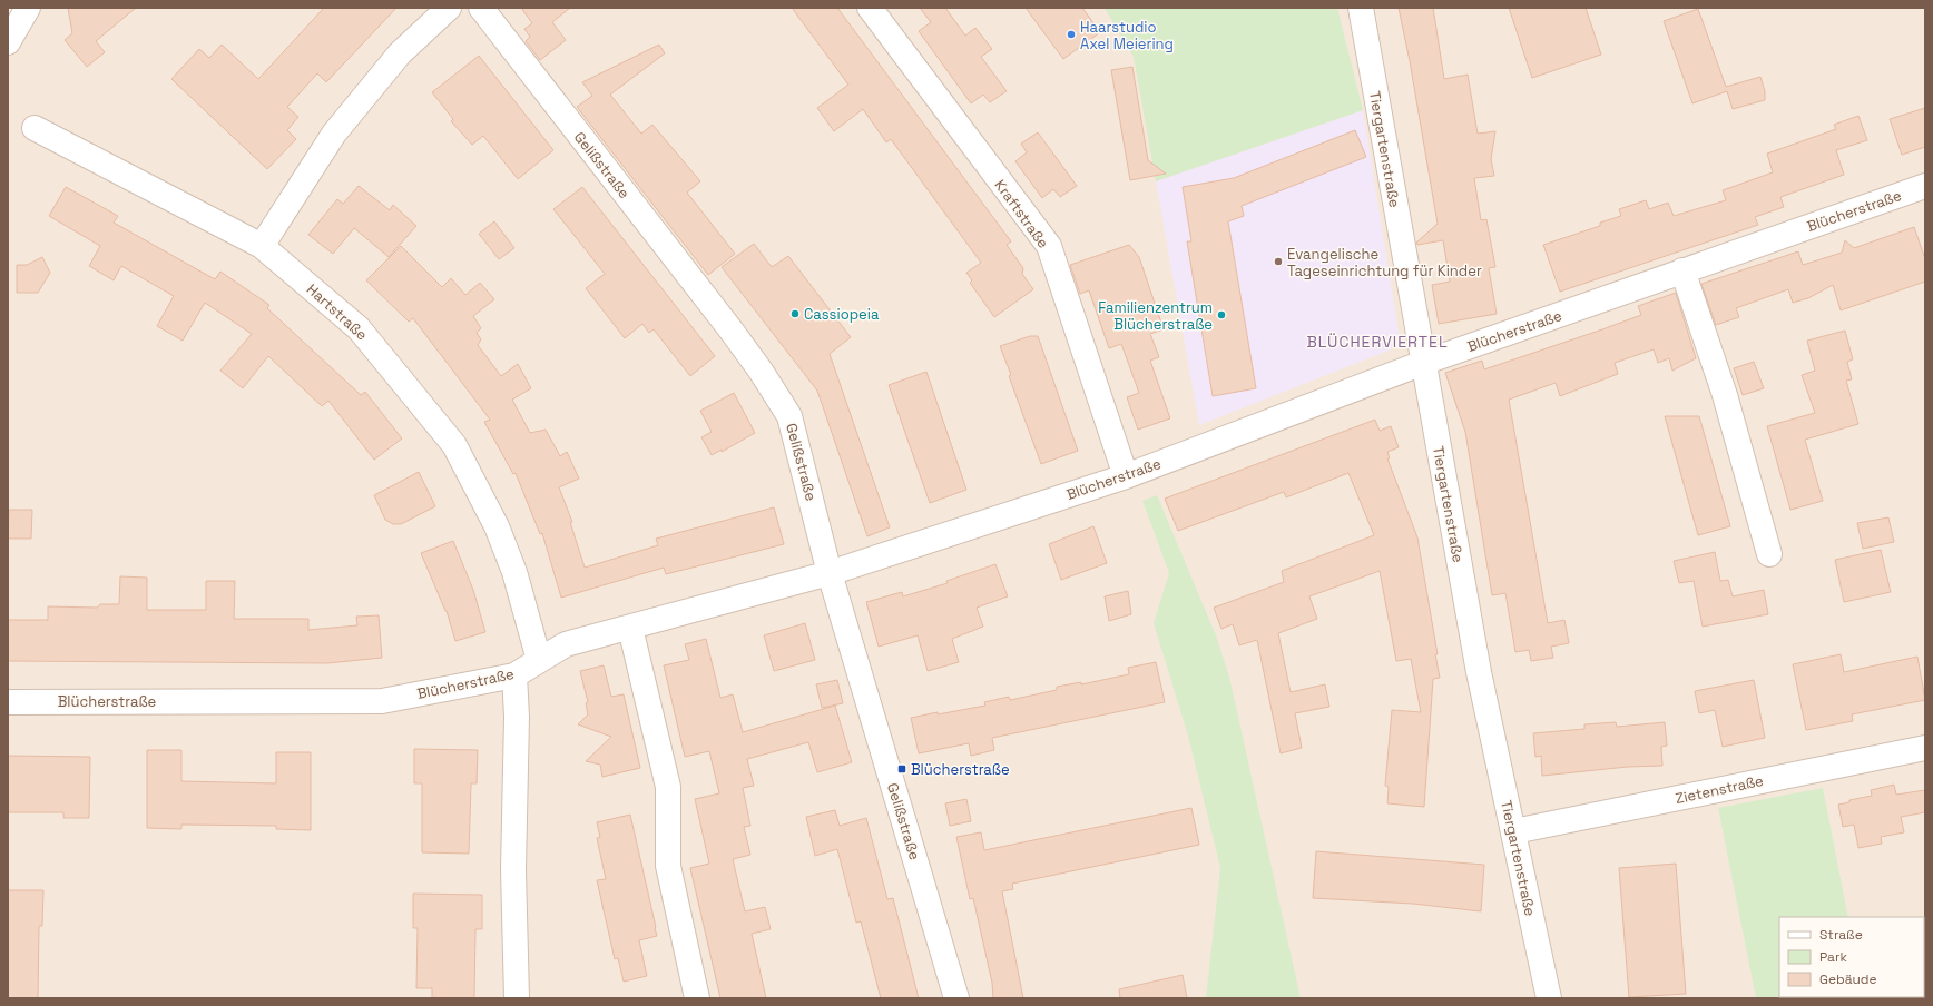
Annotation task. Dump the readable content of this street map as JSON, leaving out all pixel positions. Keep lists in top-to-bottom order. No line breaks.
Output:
{"streets":{"street":["Tiergartenstraße","Gelißstraße","Blücherstraße","Kraftstraße","Hartstraße","Zietenstraße"]},"crossings":[["Tiergartenstraße","Blücherstraße"],["Tiergartenstraße","Zietenstraße"],["Gelißstraße","Blücherstraße"],["Blücherstraße","Kraftstraße"],["Blücherstraße","Hartstraße"]],"districts":["BLÜCHERVIERTEL"],"places":{"other":["Haarstudio Axel Meiering","Evangelische Tageseinrichtung für Kinder","Cassiopeia","Familienzentrum Blücherstraße"],"transit":["Blücherstraße"]},"legend":["Straße","Park","Gebäude"]}
